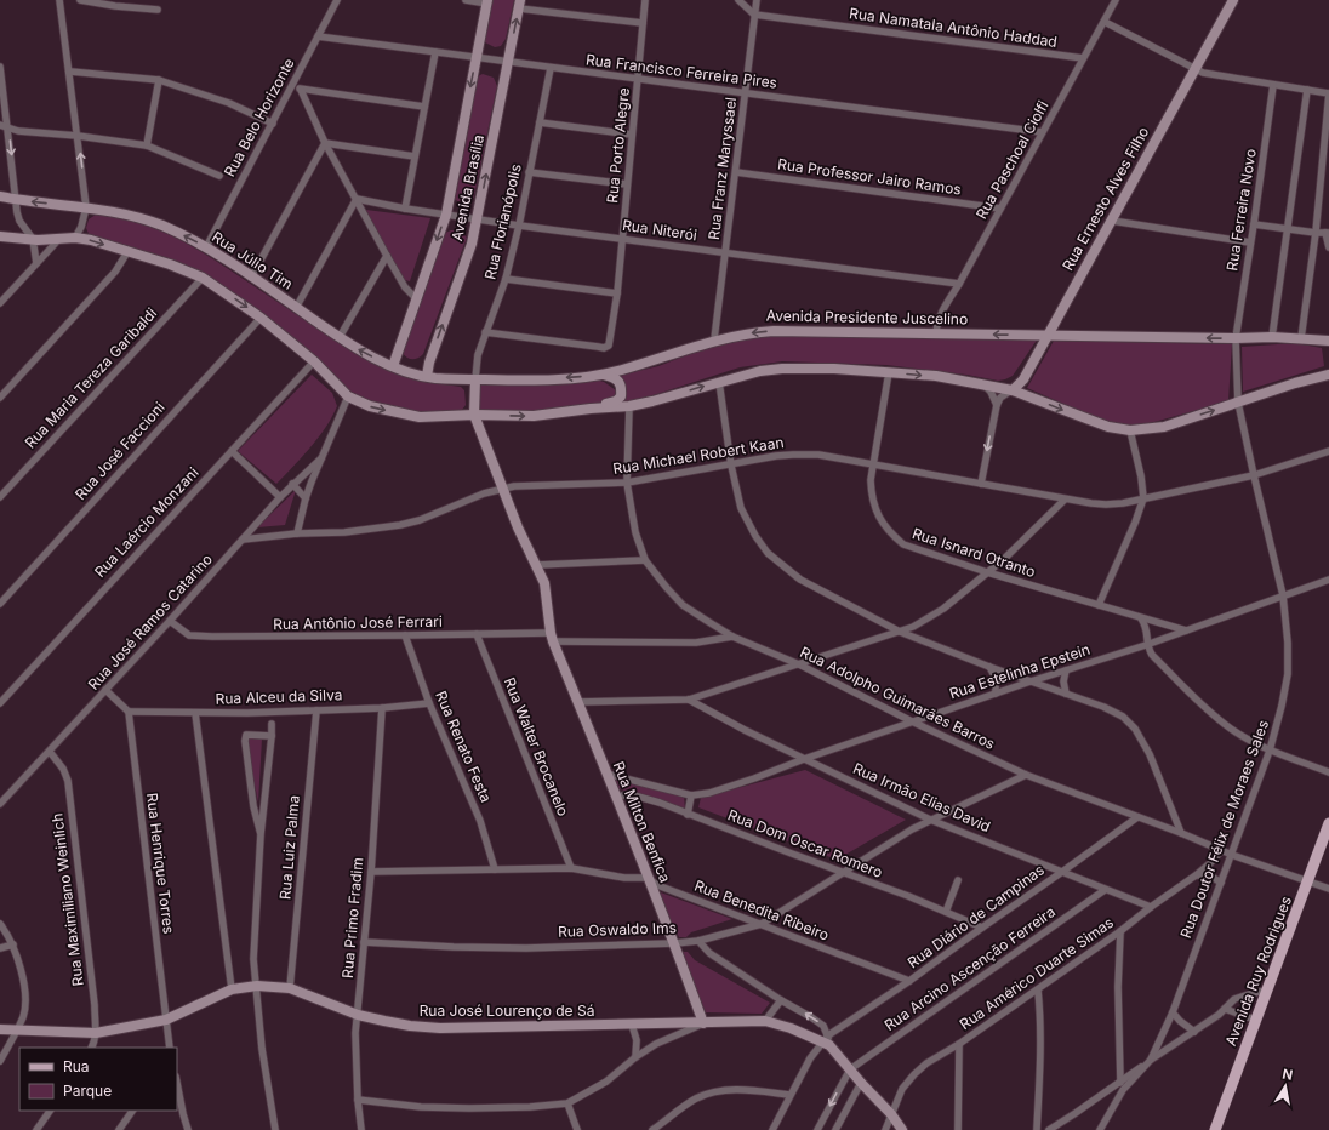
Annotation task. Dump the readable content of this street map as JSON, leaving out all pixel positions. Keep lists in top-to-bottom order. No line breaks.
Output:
{"streets":{"main road":["Avenida Brasília","Rua Ernesto Alves Filho","Rua Júlio Tim","Avenida Presidente Juscelino","Rua Milton Benfica","Rua Oswaldo Ims","Avenida Ruy Rodrigues","Rua José Lourenço de Sá"],"street":["Rua Namatala Antônio Haddad","Rua Francisco Ferreira Pires","Rua Belo Horizonte","Rua Porto Alegre","Rua Paschoal Ciolfi","Rua Franz Maryssael","Rua Professor Jairo Ramos","Rua Ferreira Novo","Rua Florianópolis","Rua Niterói","Rua Maria Tereza Garibaldi","Rua José Faccioni","Rua Michael Robert Kaan","Rua Laércio Monzani","Rua Isnard Otranto","Rua José Ramos Catarino","Rua Antônio José Ferrari","Rua Estelinha Epstein","Rua Alceu da Silva","Rua Adolpho Guimarães Barros","Rua Renato Festa","Rua Walter Brocanelo","Rua Irmão Elias David","Rua Doutor Félix de Moraes Sales","Rua Dom Oscar Romero","Rua Luiz Palma","Rua Henrique Torres","Rua Maximiliano Weinlich","Rua Benedita Ribeiro","Rua Diário de Campinas","Rua Primo Fradim","Rua Arcino Ascenção Ferreira","Rua Américo Duarte Simas"]},"crossings":[["Rua Namatala Antônio Haddad","Rua Paschoal Ciolfi"],["Rua Namatala Antônio Haddad","Rua Franz Maryssael"],["Rua Francisco Ferreira Pires","Rua Belo Horizonte"],["Rua Francisco Ferreira Pires","Rua Porto Alegre"],["Rua Francisco Ferreira Pires","Rua Paschoal Ciolfi"],["Rua Francisco Ferreira Pires","Rua Franz Maryssael"],["Rua Francisco Ferreira Pires","Avenida Brasília"],["Rua Francisco Ferreira Pires","Rua Florianópolis"],["Rua Belo Horizonte","Rua Júlio Tim"],["Rua Porto Alegre","Rua Florianópolis"],["Rua Porto Alegre","Rua Niterói"],["Rua Paschoal Ciolfi","Rua Professor Jairo Ramos"],["Rua Paschoal Ciolfi","Rua Niterói"],["Rua Paschoal Ciolfi","Avenida Presidente Juscelino"],["Rua Franz Maryssael","Rua Professor Jairo Ramos"],["Rua Franz Maryssael","Rua Niterói"],["Rua Franz Maryssael","Avenida Presidente Juscelino"],["Avenida Brasília","Rua Niterói"],["Avenida Brasília","Rua Júlio Tim"],["Rua Ernesto Alves Filho","Avenida Presidente Juscelino"],["Rua Ferreira Novo","Avenida Presidente Juscelino"],["Rua Florianópolis","Rua Niterói"],["Rua Florianópolis","Rua Júlio Tim"],["Rua Florianópolis","Avenida Presidente Juscelino"],["Rua Júlio Tim","Avenida Presidente Juscelino"],["Rua Michael Robert Kaan","Rua Isnard Otranto"],["Rua Michael Robert Kaan","Rua José Ramos Catarino"],["Rua Michael Robert Kaan","Rua Adolpho Guimarães Barros"],["Rua Michael Robert Kaan","Rua Milton Benfica"],["Rua Michael Robert Kaan","Rua Doutor Félix de Moraes Sales"],["Rua Isnard Otranto","Rua Estelinha Epstein"],["Rua José Ramos Catarino","Rua Antônio José Ferrari"],["Rua José Ramos Catarino","Rua Maximiliano Weinlich"],["Rua Antônio José Ferrari","Rua Adolpho Guimarães Barros"],["Rua Antônio José Ferrari","Rua Renato Festa"],["Rua Antônio José Ferrari","Rua Walter Brocanelo"],["Rua Antônio José Ferrari","Rua Milton Benfica"],["Rua Estelinha Epstein","Rua Adolpho Guimarães Barros"],["Rua Estelinha Epstein","Rua Irmão Elias David"],["Rua Estelinha Epstein","Rua Milton Benfica"],["Rua Estelinha Epstein","Rua Doutor Félix de Moraes Sales"],["Rua Alceu da Silva","Rua Renato Festa"],["Rua Alceu da Silva","Rua Luiz Palma"],["Rua Alceu da Silva","Rua Henrique Torres"],["Rua Alceu da Silva","Rua Primo Fradim"],["Rua Adolpho Guimarães Barros","Rua Doutor Félix de Moraes Sales"],["Rua Adolpho Guimarães Barros","Rua Diário de Campinas"],["Rua Adolpho Guimarães Barros","Avenida Ruy Rodrigues"],["Rua Adolpho Guimarães Barros","Rua Américo Duarte Simas"],["Rua Renato Festa","Rua Benedita Ribeiro"],["Rua Walter Brocanelo","Rua Benedita Ribeiro"],["Rua Irmão Elias David","Rua Diário de Campinas"],["Rua Irmão Elias David","Rua Arcino Ascenção Ferreira"],["Rua Irmão Elias David","Rua Américo Duarte Simas"],["Rua Milton Benfica","Rua Dom Oscar Romero"],["Rua Milton Benfica","Rua Benedita Ribeiro"],["Rua Milton Benfica","Rua Oswaldo Ims"],["Rua Milton Benfica","Rua José Lourenço de Sá"],["Rua Dom Oscar Romero","Rua Diário de Campinas"],["Rua Luiz Palma","Rua José Lourenço de Sá"],["Rua Henrique Torres","Rua José Lourenço de Sá"],["Rua Maximiliano Weinlich","Rua José Lourenço de Sá"],["Rua Benedita Ribeiro","Rua Diário de Campinas"],["Rua Benedita Ribeiro","Rua Primo Fradim"],["Rua Diário de Campinas","Rua Oswaldo Ims"],["Rua Diário de Campinas","Rua José Lourenço de Sá"],["Rua Primo Fradim","Rua Oswaldo Ims"],["Rua Primo Fradim","Rua José Lourenço de Sá"],["Rua Oswaldo Ims","Rua Arcino Ascenção Ferreira"],["Rua Oswaldo Ims","Rua Américo Duarte Simas"],["Rua Oswaldo Ims","Rua José Lourenço de Sá"]],"legend":["Rua","Parque"],"north":"top"}
